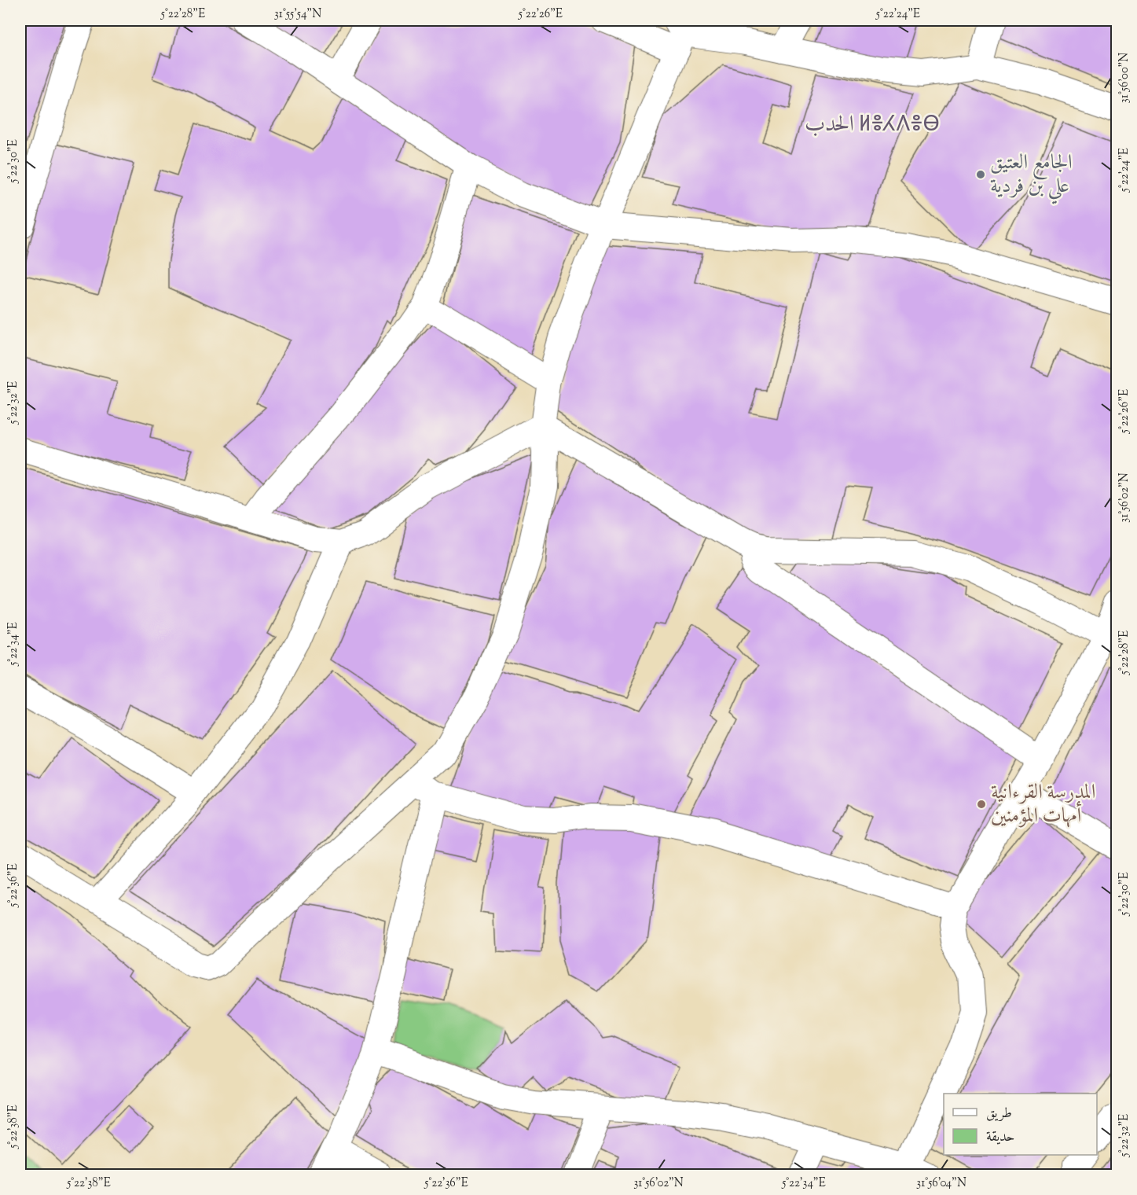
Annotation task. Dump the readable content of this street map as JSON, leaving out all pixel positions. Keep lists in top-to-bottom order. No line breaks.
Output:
{"districts":["الحدب ⵍⴻⵃⴷⴻⴱ"],"places":["الجامع العتيق علي بن فردية","المدرسة القرءانية أمهات المؤمنين"],"legend":["طريق","حديقة"],"coordinates":["5°22'28\"E","31°55'54\"N","5°22'26\"E","5°22'24\"E","31°56'00\"N","5°22'30\"E","5°22'32\"E","31°56'02\"N","5°22'34\"E","5°22'36\"E","5°22'38\"E","31°56'04\"N"]}
